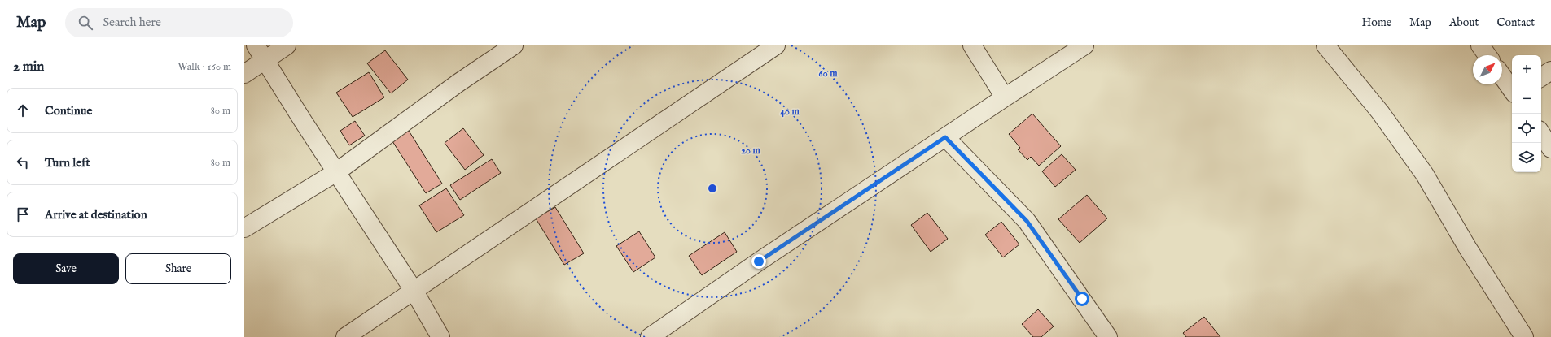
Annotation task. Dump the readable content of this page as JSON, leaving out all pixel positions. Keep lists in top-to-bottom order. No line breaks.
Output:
{"north":"top right","page":{"header":"Map","search":"Search here","nav":["Home","Map","About","Contact"],"heading":["2 min","Walk · 160 m"],"map_buttons":["+","−"],"list":[["Continue","80 m"],["Turn left","80 m"],"Arrive at destination"],"buttons":["Save","Share"]},"rings":["60 m","40 m","20 m"]}
